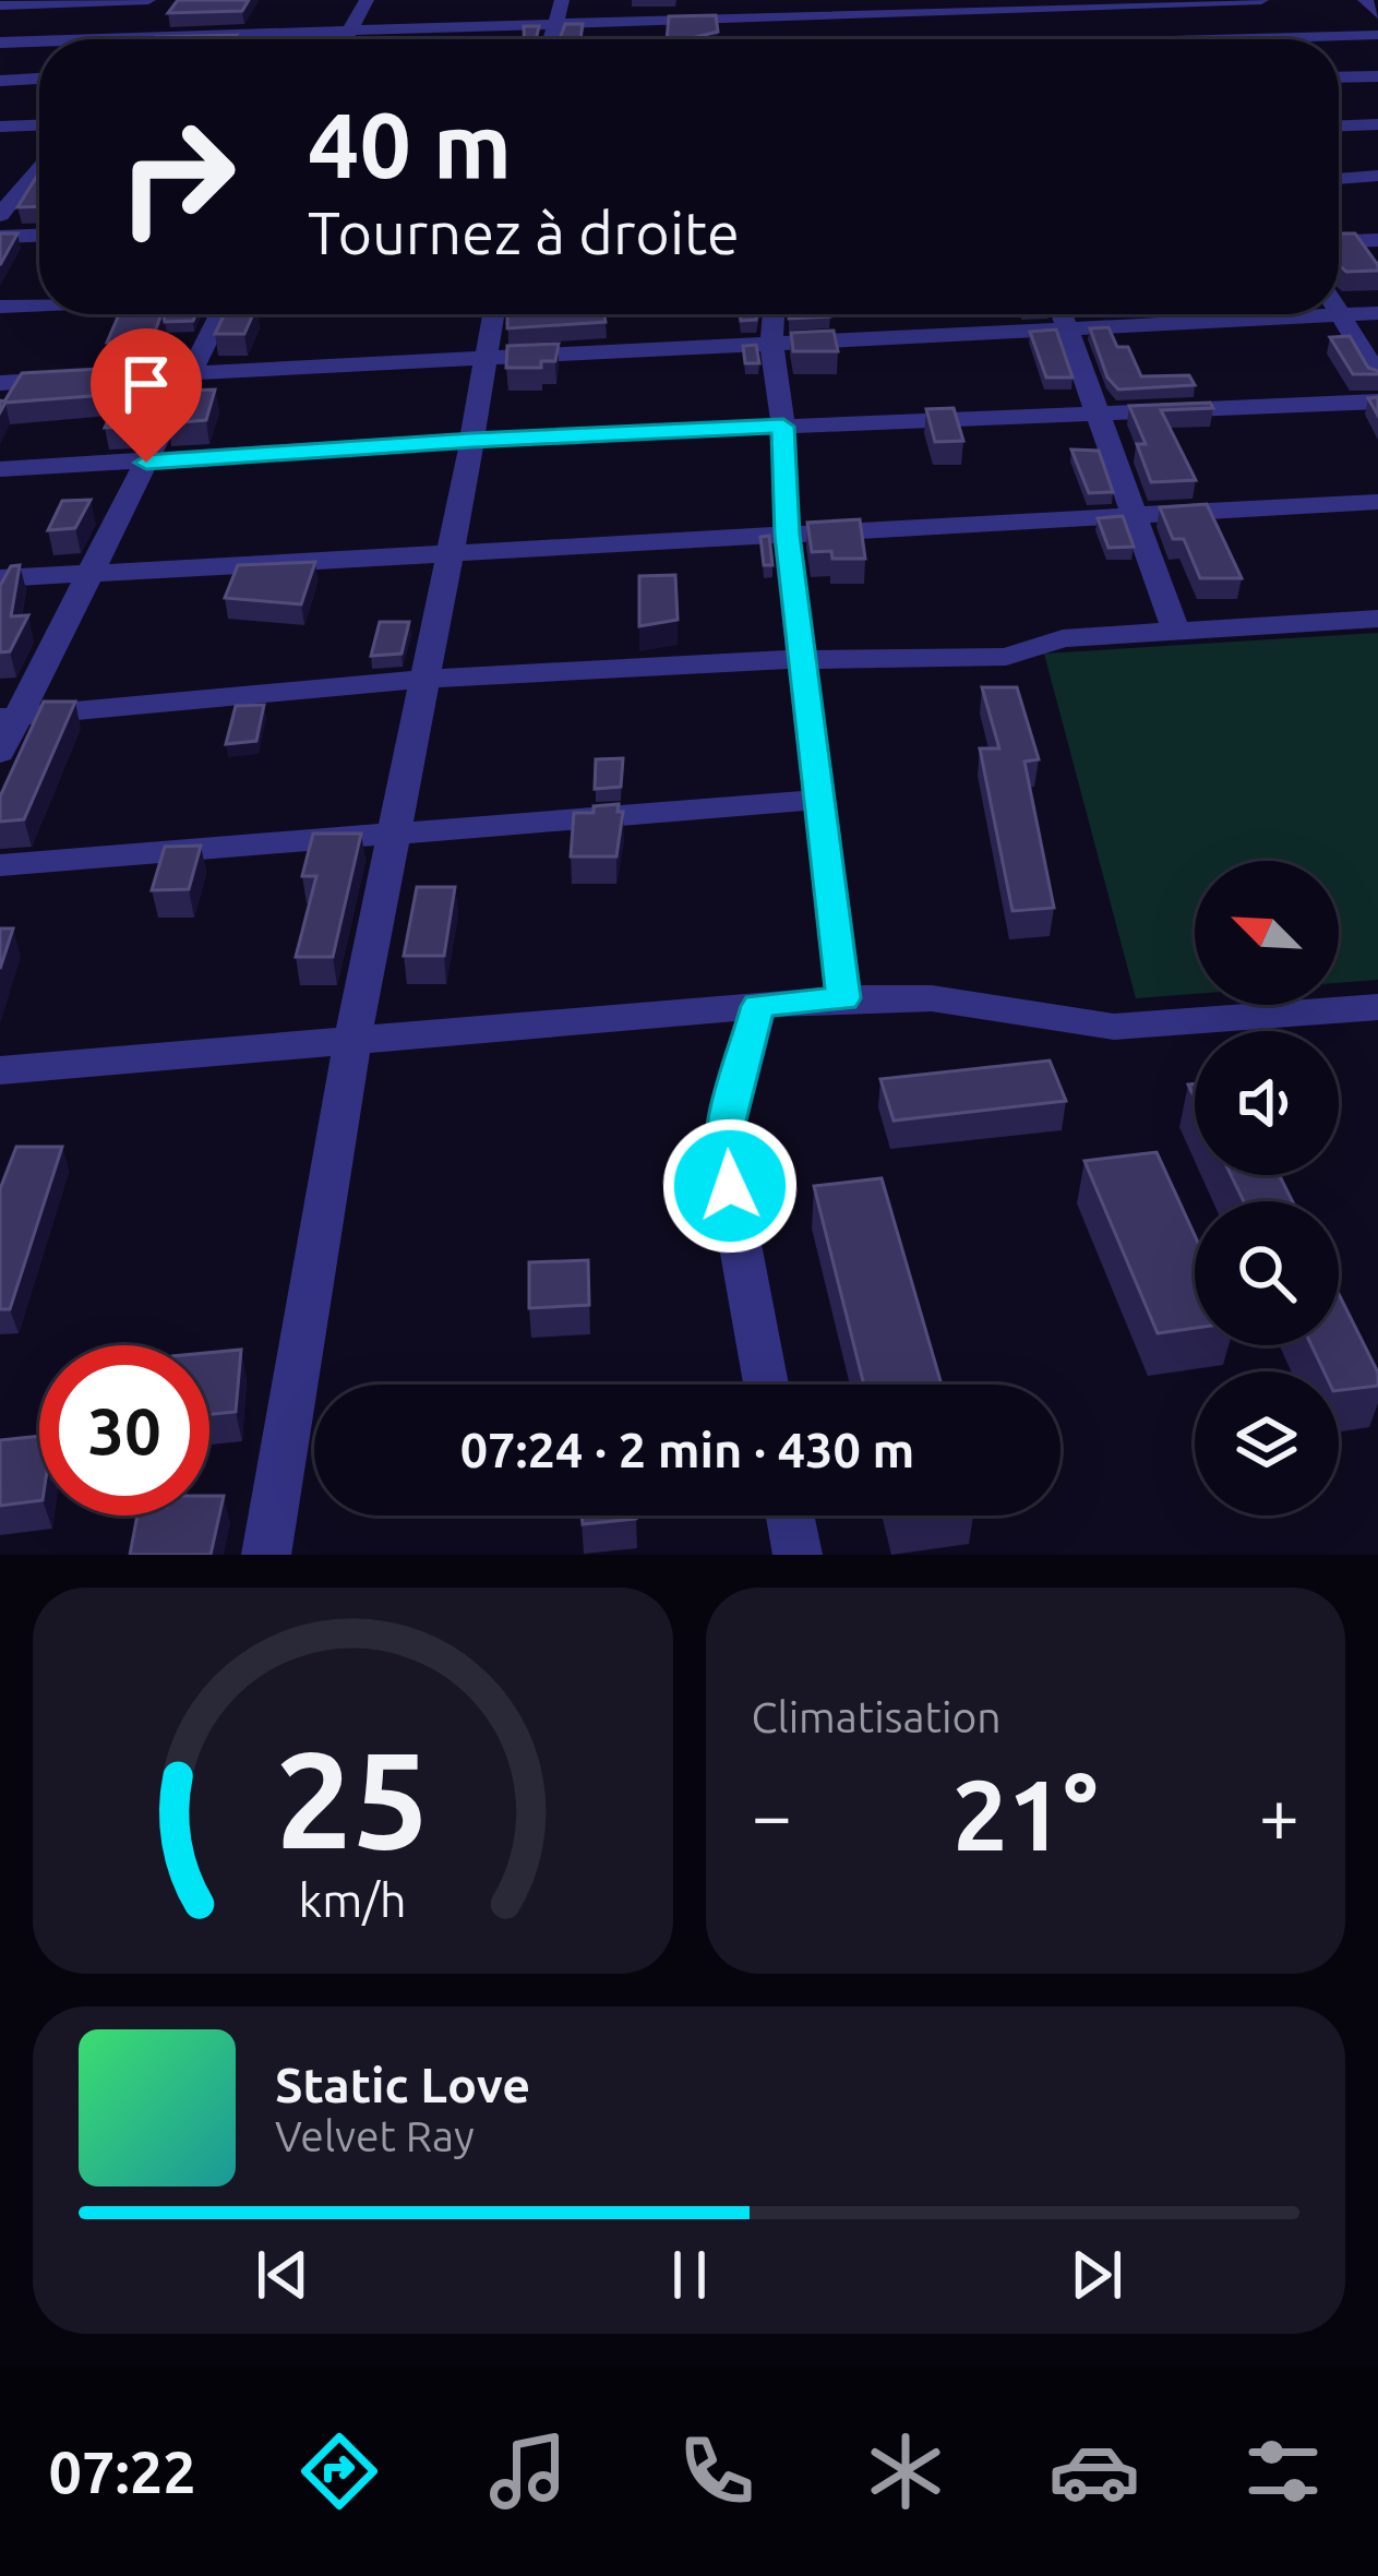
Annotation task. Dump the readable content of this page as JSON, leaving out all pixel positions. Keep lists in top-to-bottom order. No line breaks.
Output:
{"north":"top left","page":{"turn":["40 m","Tournez à droite"],"limit":"30","trip":"07:24 · 2 min · 430 m","tile":"Climatisation","heat":["−","21°","+"],"song":["Static Love","Velvet Ray"],"tabs":"07:22","gauge":["25","km/h"]}}
